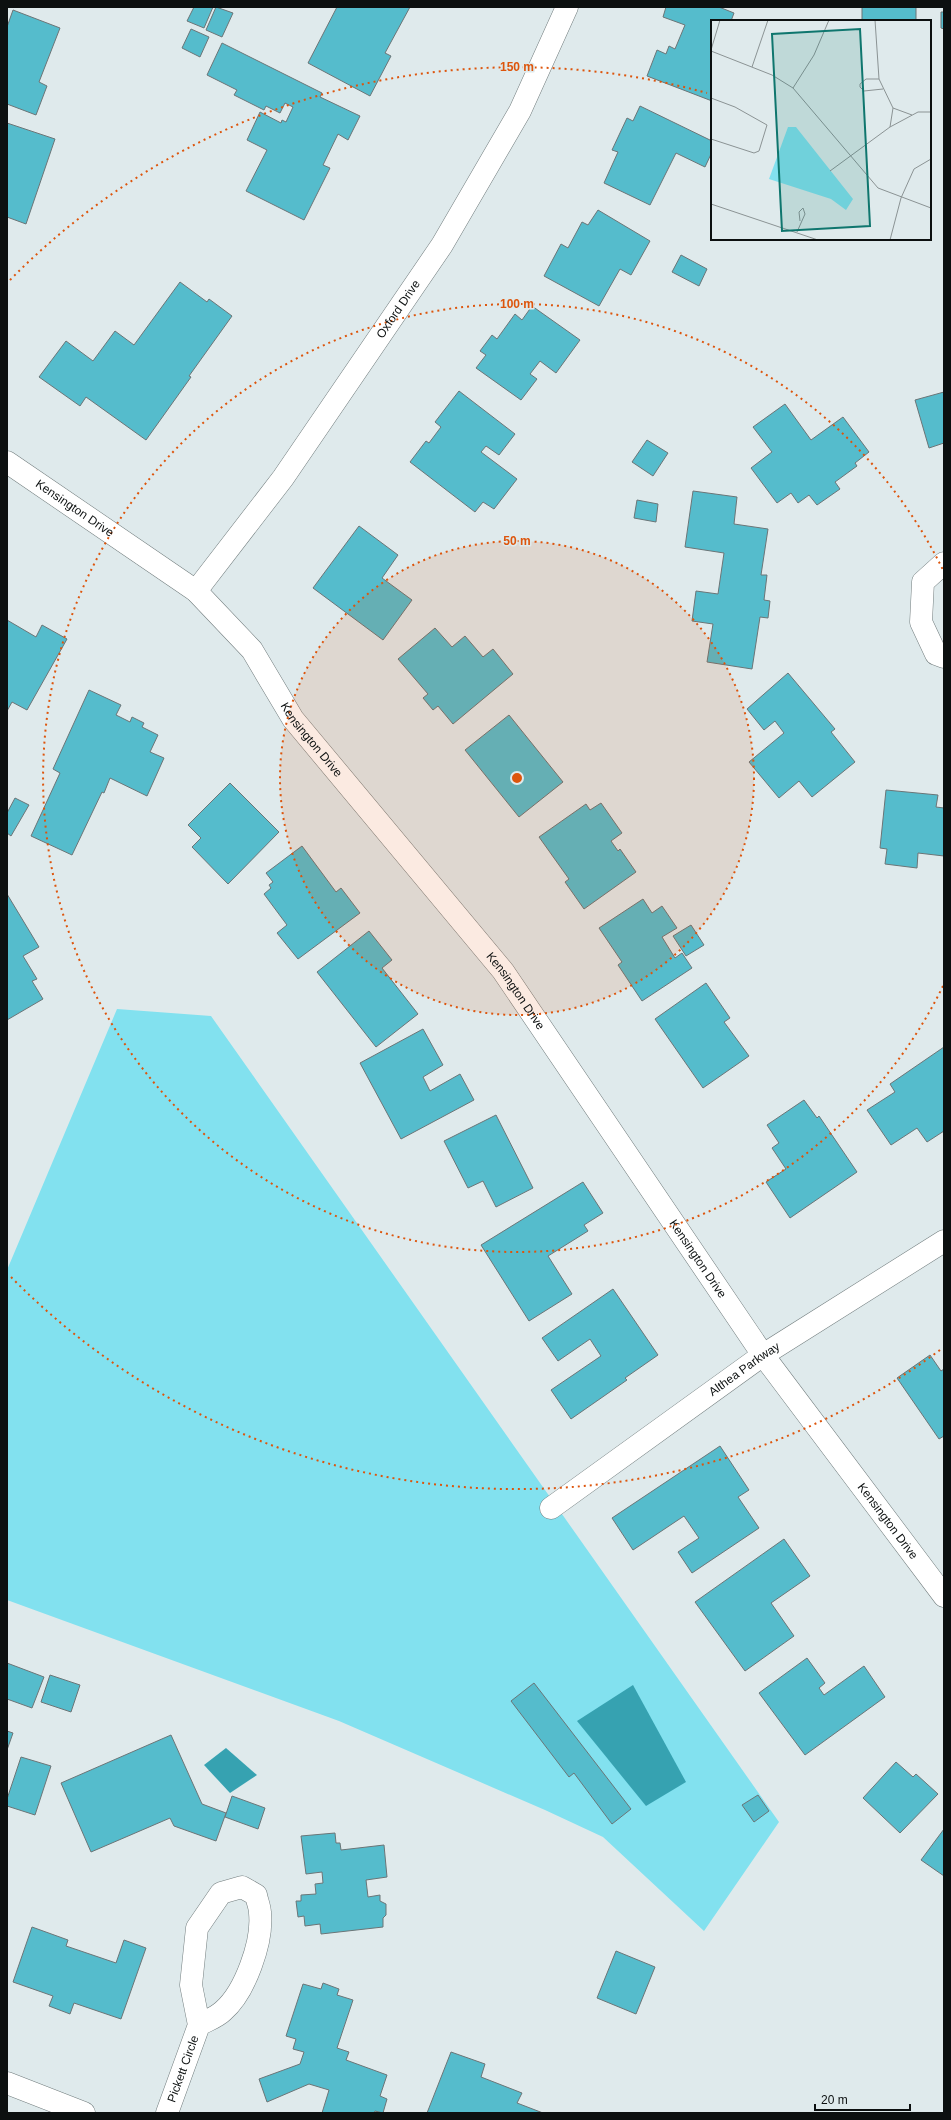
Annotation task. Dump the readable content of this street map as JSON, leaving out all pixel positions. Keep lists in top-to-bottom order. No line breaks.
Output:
{"streets":{"street":["Oxford Drive","Kensington Drive","Althea Parkway","Pickett Circle"]},"crossings":[["Oxford Drive","Kensington Drive"],["Kensington Drive","Althea Parkway"]],"scale_bar":"20 m","rings":["150 m","100 m","50 m"]}
